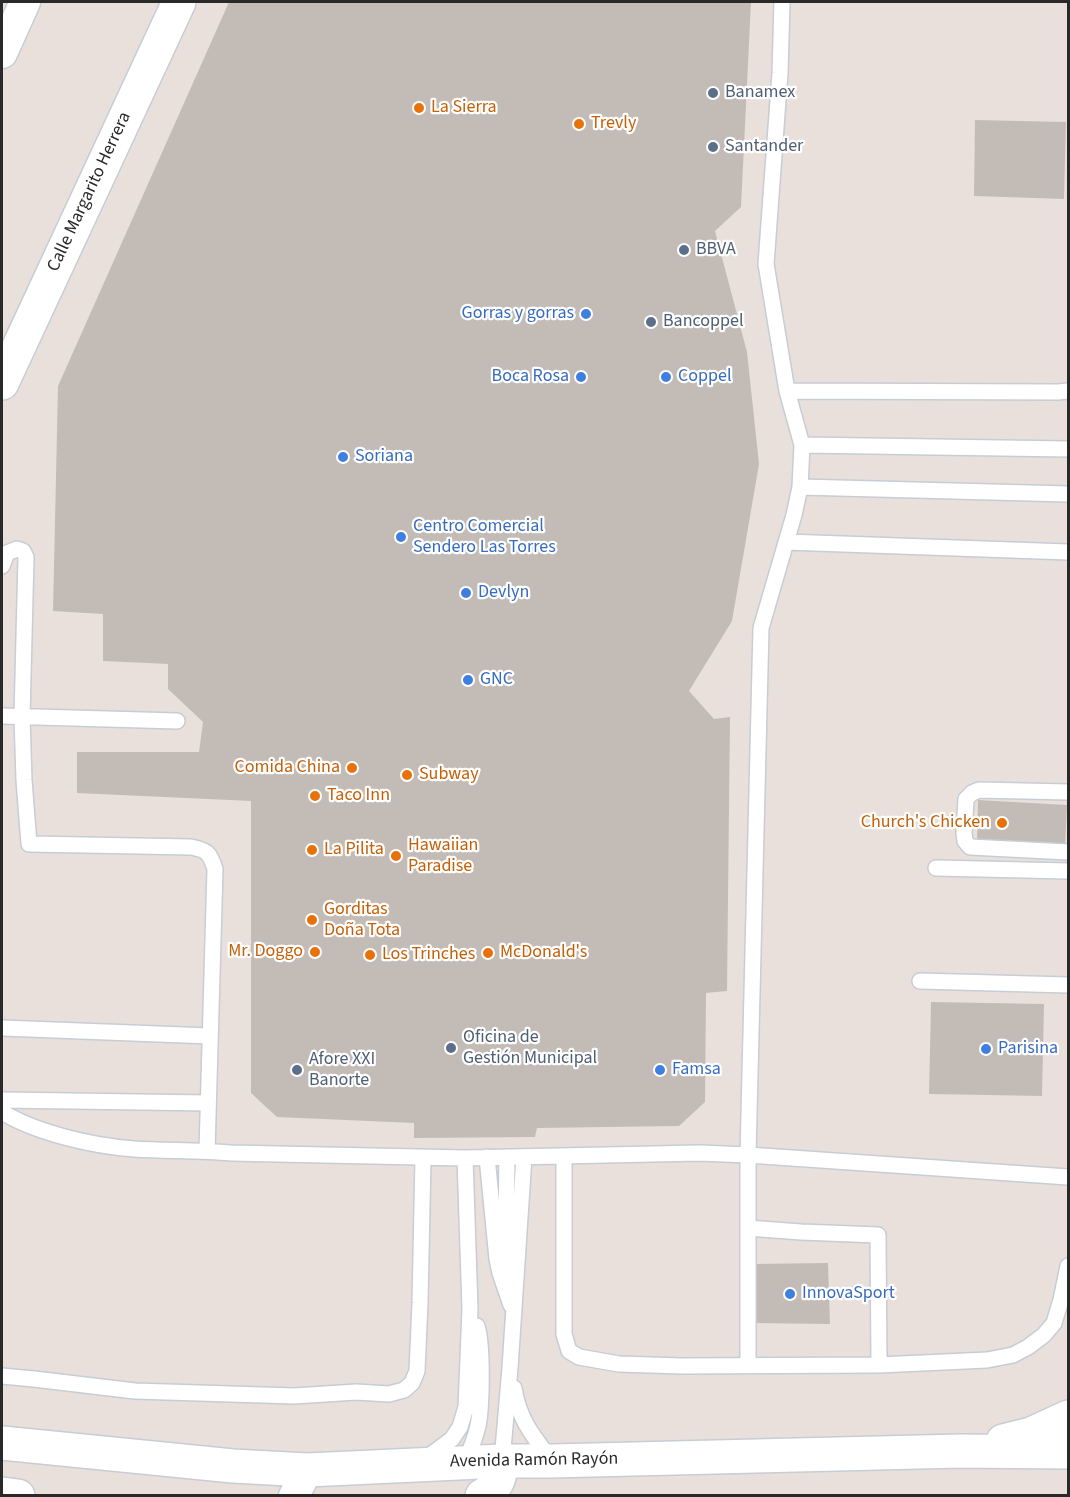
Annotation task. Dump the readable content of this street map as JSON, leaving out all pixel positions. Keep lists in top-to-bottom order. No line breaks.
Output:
{"streets":{"main road":["Calle Margarito Herrera","Avenida Ramón Rayón"]},"places":["Banamex","La Sierra","Trevly","Santander","BBVA","Gorras y gorras","Bancoppel","Boca Rosa","Coppel","Soriana","Centro Comercial Sendero Las Torres","Devlyn","GNC","Comida China","Subway","Taco Inn","Church's Chicken","La Pilita","Hawaiian Paradise","Gorditas Doña Tota","Mr. Doggo","McDonald's","Los Trinches","Oficina de Gestión Municipal","Parisina","Afore XXI Banorte","Famsa","InnovaSport"]}
